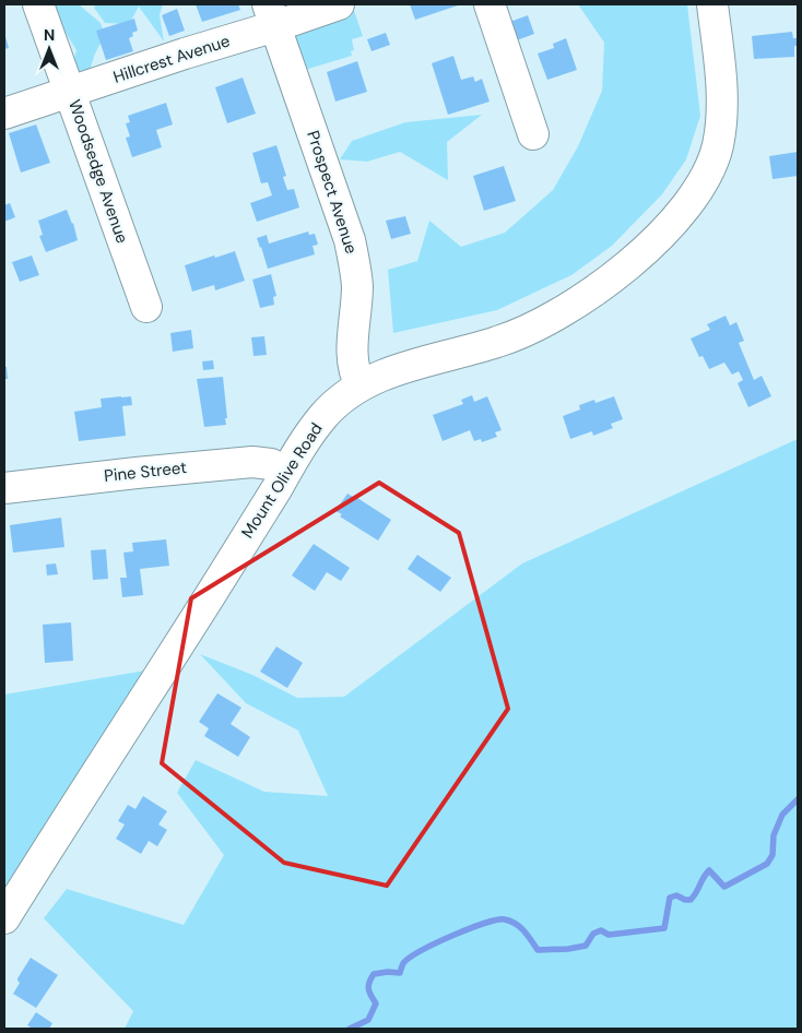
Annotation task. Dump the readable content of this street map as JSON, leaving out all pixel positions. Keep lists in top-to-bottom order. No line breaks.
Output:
{"streets":{"street":["Hillcrest Avenue","Woodsedge Avenue","Prospect Avenue","Pine Street","Mount Olive Road"]},"crossings":[["Hillcrest Avenue","Woodsedge Avenue"],["Hillcrest Avenue","Prospect Avenue"],["Prospect Avenue","Mount Olive Road"],["Pine Street","Mount Olive Road"]],"north":"top"}
